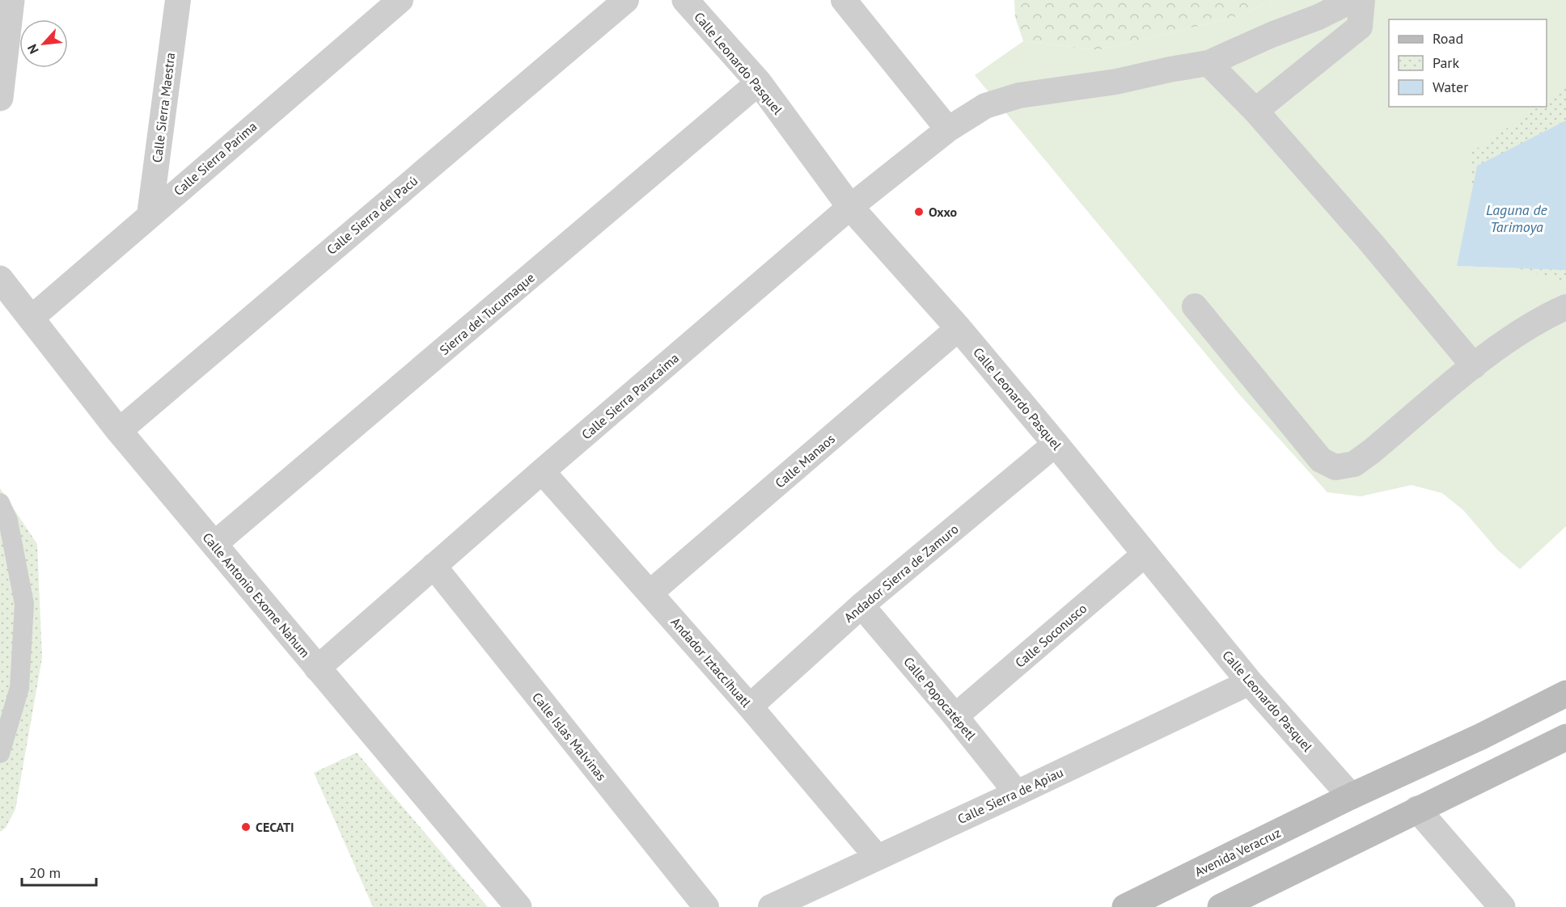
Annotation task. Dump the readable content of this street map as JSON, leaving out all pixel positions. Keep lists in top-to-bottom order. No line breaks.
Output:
{"streets":{"main road":["Avenida Veracruz"],"street":["Calle Leonardo Pasquel","Calle Sierra Maestra","Calle Sierra Parima","Calle Sierra del Pacú","Sierra del Tucumaque","Calle Sierra Paracaima","Calle Manaos","Andador Sierra de Zamuro","Calle Antonio Exome Nahum","Calle Soconusco","Andador Iztaccíhuatl","Calle Popocatépetl","Calle Islas Malvinas","Calle Sierra de Apiau"]},"crossings":[["Calle Leonardo Pasquel","Sierra del Tucumaque"],["Calle Leonardo Pasquel","Calle Sierra Paracaima"],["Calle Leonardo Pasquel","Calle Manaos"],["Calle Leonardo Pasquel","Andador Sierra de Zamuro"],["Calle Leonardo Pasquel","Calle Soconusco"],["Calle Leonardo Pasquel","Calle Sierra de Apiau"],["Calle Leonardo Pasquel","Avenida Veracruz"],["Calle Sierra Maestra","Calle Sierra Parima"],["Calle Sierra Parima","Calle Antonio Exome Nahum"],["Calle Sierra del Pacú","Calle Antonio Exome Nahum"],["Sierra del Tucumaque","Calle Antonio Exome Nahum"],["Calle Sierra Paracaima","Calle Antonio Exome Nahum"],["Calle Sierra Paracaima","Andador Iztaccíhuatl"],["Calle Sierra Paracaima","Calle Islas Malvinas"],["Calle Manaos","Andador Iztaccíhuatl"],["Andador Sierra de Zamuro","Andador Iztaccíhuatl"],["Andador Sierra de Zamuro","Calle Popocatépetl"],["Calle Soconusco","Calle Popocatépetl"],["Andador Iztaccíhuatl","Calle Sierra de Apiau"],["Calle Popocatépetl","Calle Sierra de Apiau"]],"water":["Laguna de Tarimoya"],"places":["Oxxo","CECATI"],"legend":["Road","Park","Water"],"scale_bar":"20 m","north":"bottom left"}
